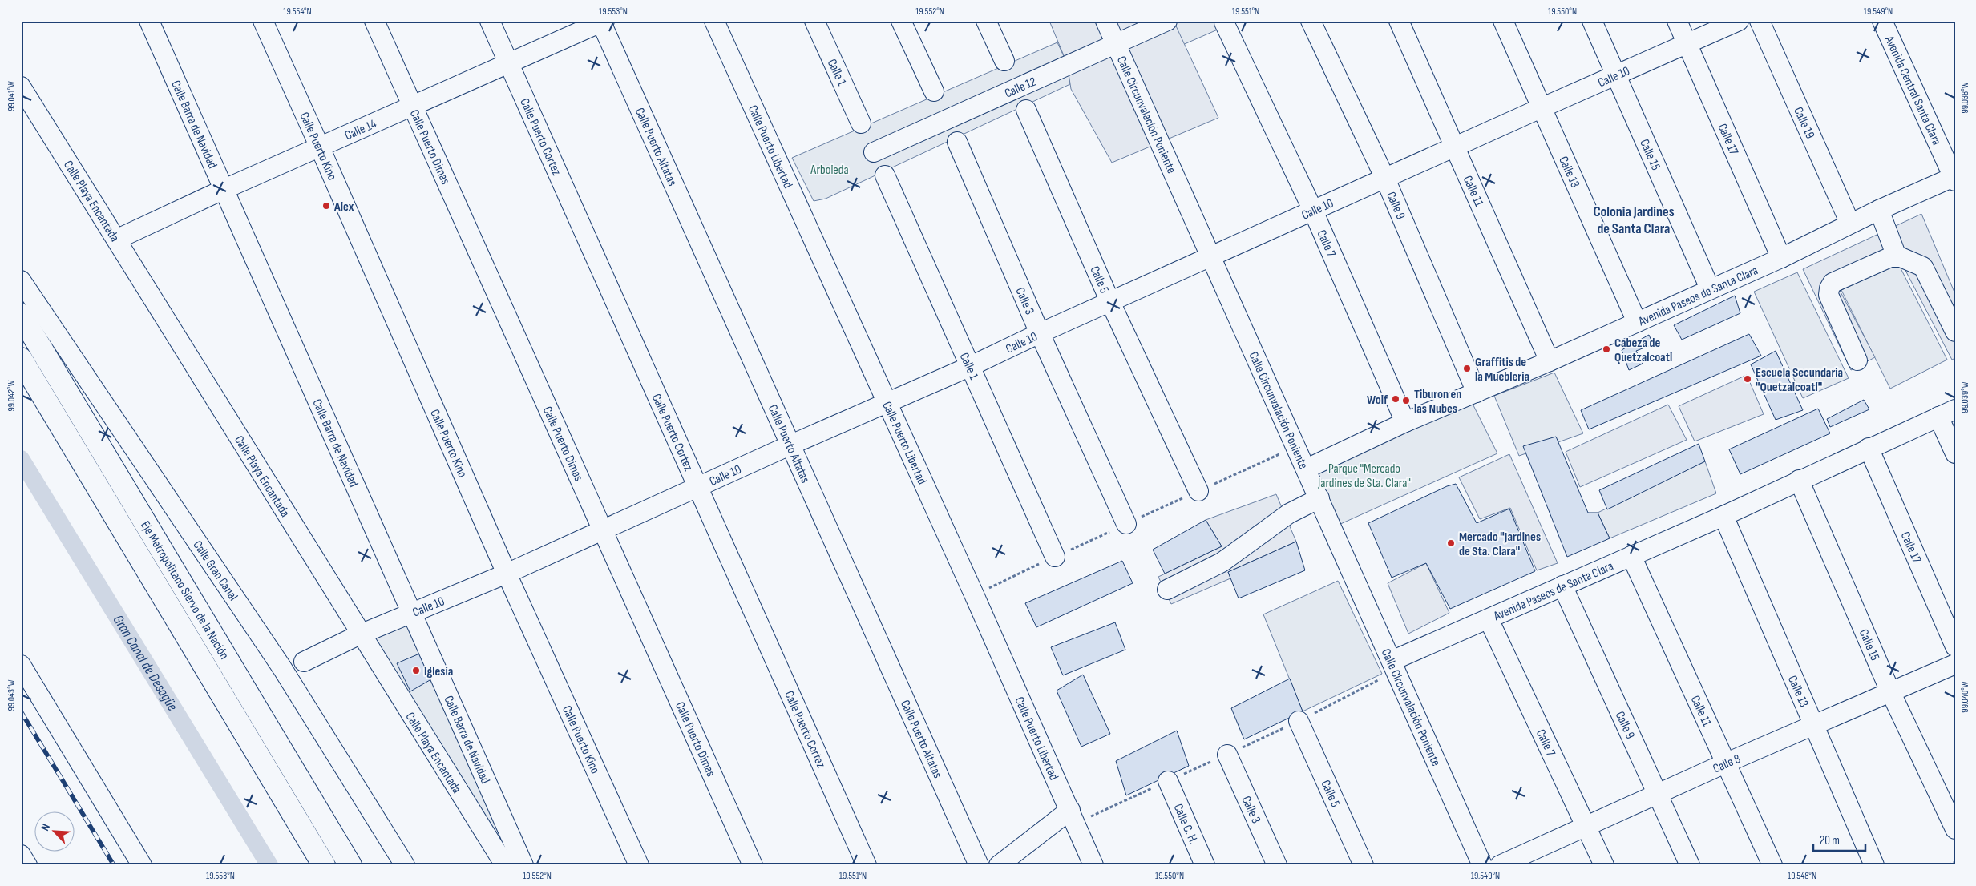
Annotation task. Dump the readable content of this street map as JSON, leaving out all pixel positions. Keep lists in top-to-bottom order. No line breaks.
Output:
{"streets":{"highway":["Eje Metropolitano Siervo de la Nación"],"street":["Calle 1","Calle 10","Calle 12","Avenida Central Santa Clara","Calle Circunvalación Poniente","Calle 19","Calle Barra de Navidad","Calle 14","Calle Puerto Cortez","Calle 17","Calle Puerto Kino","Calle Puerto Altatas","Calle Puerto Libertad","Calle Puerto Dimas","Calle 15","Calle 13","Calle 11","Calle Playa Encantada","Calle 9","Calle 7","Calle 5","Avenida Paseos de Santa Clara","Calle 3","Calle Gran Canal","Calle 8","Calle C. H."]},"crossings":[["Calle 1","Calle 10"],["Calle 10","Calle Circunvalación Poniente"],["Calle 10","Calle Barra de Navidad"],["Calle 10","Calle Puerto Cortez"],["Calle 10","Calle 17"],["Calle 10","Calle Puerto Kino"],["Calle 10","Calle Puerto Altatas"],["Calle 10","Calle Puerto Libertad"],["Calle 10","Calle Puerto Dimas"],["Calle 10","Calle 15"],["Calle 10","Calle 13"],["Calle 10","Calle 11"],["Calle 10","Calle Playa Encantada"],["Calle 10","Calle 9"],["Calle 10","Calle 7"],["Calle 10","Calle 5"],["Calle 10","Calle 3"],["Calle 12","Calle Circunvalación Poniente"],["Avenida Central Santa Clara","Avenida Paseos de Santa Clara"],["Calle Circunvalación Poniente","Avenida Paseos de Santa Clara"],["Calle 19","Avenida Paseos de Santa Clara"],["Calle Barra de Navidad","Calle 14"],["Calle 14","Calle Puerto Cortez"],["Calle 14","Calle Puerto Kino"],["Calle 14","Calle Puerto Altatas"],["Calle 14","Calle Puerto Dimas"],["Calle 14","Calle Playa Encantada"],["Calle 17","Avenida Paseos de Santa Clara"],["Calle 15","Avenida Paseos de Santa Clara"],["Calle 15","Calle 8"],["Calle 13","Avenida Paseos de Santa Clara"],["Calle 13","Calle 8"],["Calle 11","Avenida Paseos de Santa Clara"],["Calle 11","Calle 8"],["Calle 9","Avenida Paseos de Santa Clara"],["Calle 9","Calle 8"],["Calle 7","Avenida Paseos de Santa Clara"],["Calle 7","Calle 8"]],"districts":["Colonia Jardines de Santa Clara"],"water":["Gran Canal de Desagüe"],"parks":["Arboleda","Parque \"Mercado Jardines de Sta. Clara\""],"places":["Alex","Cabeza de Quetzalcoatl","Graffitis de la Muebleria","Escuela Secundaria \"Quetzalcoatl\"","Wolf","Tiburon en las Nubes","Mercado \"Jardines de Sta. Clara\"","Iglesia"],"scale_bar":"20 m","north":"top left","coordinates":["19.554°N","19.553°N","19.552°N","19.551°N","19.550°N","19.549°N","99.041°W","99.038°W","99.042°W","99.039°W","99.043°W","99.040°W","19.548°N"]}
